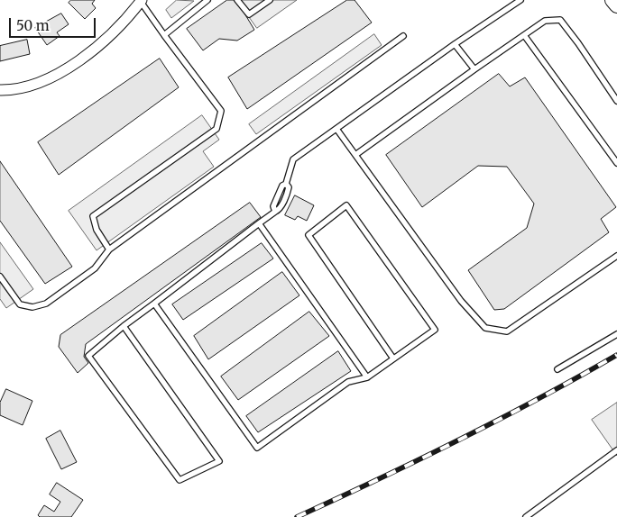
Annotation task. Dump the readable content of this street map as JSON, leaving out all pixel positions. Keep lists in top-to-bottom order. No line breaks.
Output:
{"scale_bar":"50 m"}
